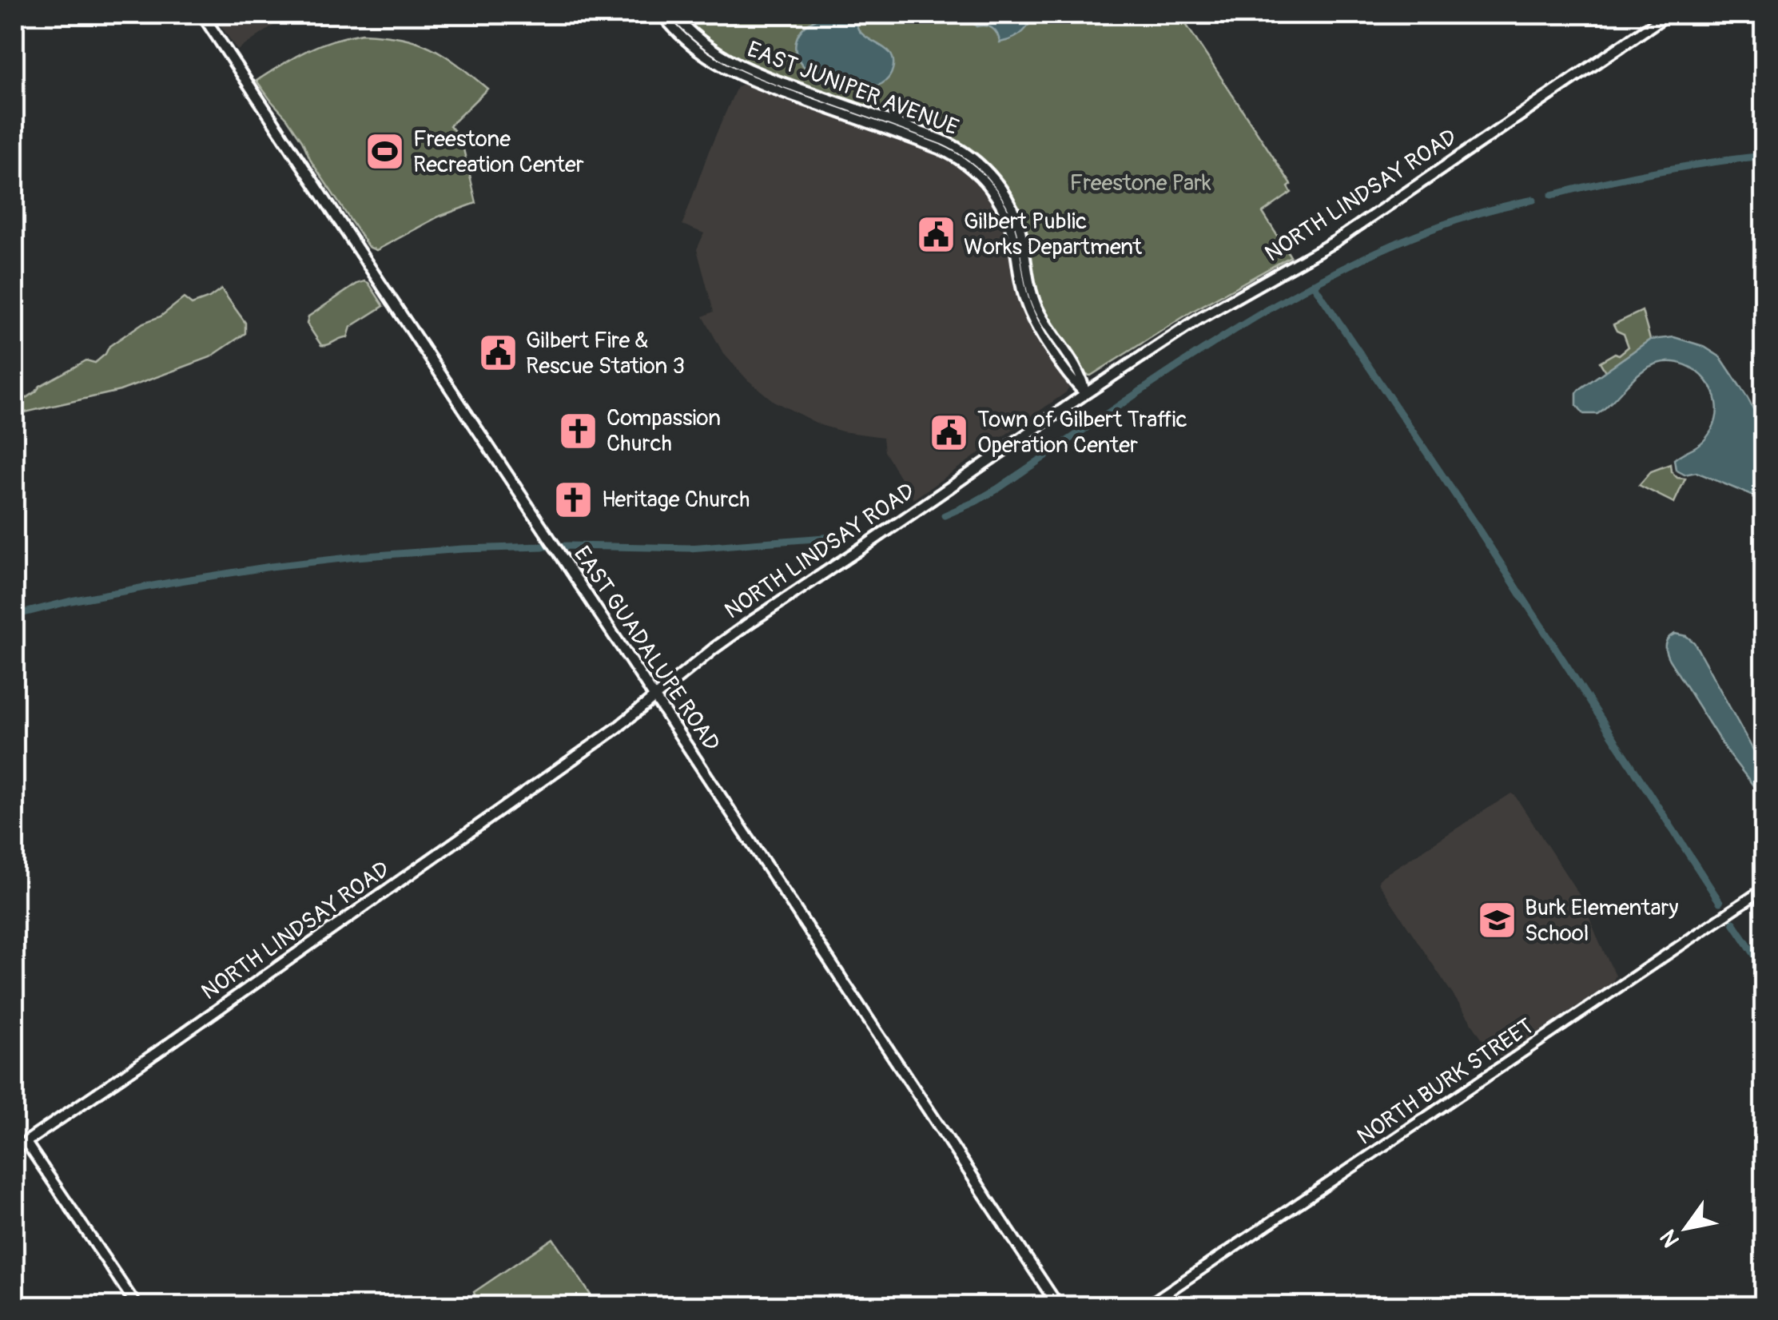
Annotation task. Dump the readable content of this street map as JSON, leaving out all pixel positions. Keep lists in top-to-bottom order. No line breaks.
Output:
{"streets":{"main road":["NORTH LINDSAY ROAD","EAST GUADALUPE ROAD"],"street":["EAST JUNIPER AVENUE","NORTH BURK STREET"]},"crossings":[["EAST JUNIPER AVENUE","NORTH LINDSAY ROAD"],["NORTH LINDSAY ROAD","EAST GUADALUPE ROAD"]],"parks":["Freestone Park"],"places":{"sports":["Freestone Recreation Center"],"public building":["Gilbert Public Works Department","Gilbert Fire & Rescue Station 3","Town of Gilbert Traffic Operation Center"],"church":["Compassion Church","Heritage Church"],"school or university":["Burk Elementary School"]},"north":"bottom left"}
